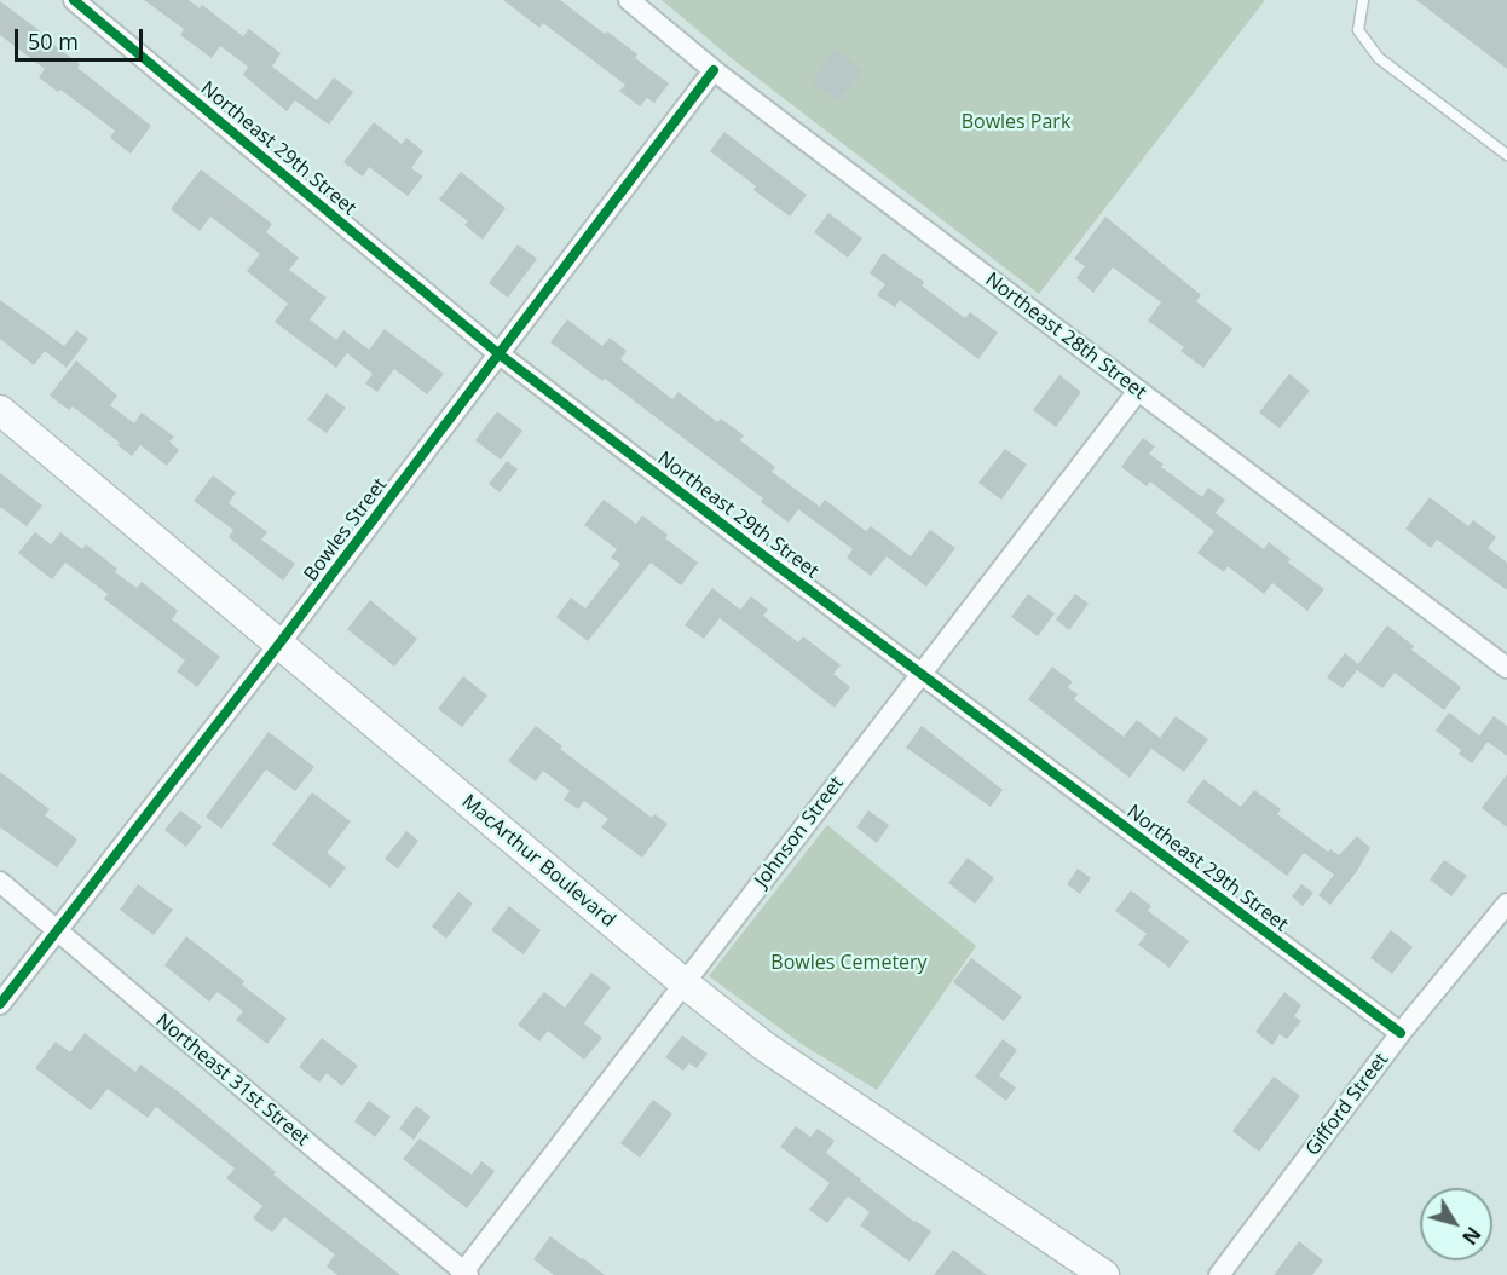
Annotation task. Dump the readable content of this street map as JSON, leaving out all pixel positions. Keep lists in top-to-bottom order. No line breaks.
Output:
{"streets":{"main road":["MacArthur Boulevard"],"street":["Northeast 29th Street","Northeast 28th Street","Bowles Street","Johnson Street","Northeast 31st Street","Gifford Street"]},"crossings":[["Northeast 29th Street","Bowles Street"],["Northeast 29th Street","Johnson Street"],["Northeast 29th Street","Gifford Street"],["Northeast 28th Street","Bowles Street"],["Northeast 28th Street","Johnson Street"],["Bowles Street","MacArthur Boulevard"],["Bowles Street","Northeast 31st Street"],["Johnson Street","MacArthur Boulevard"],["Johnson Street","Northeast 31st Street"]],"parks":["Bowles Park","Bowles Cemetery"],"scale_bar":"50 m","north":"bottom right"}
